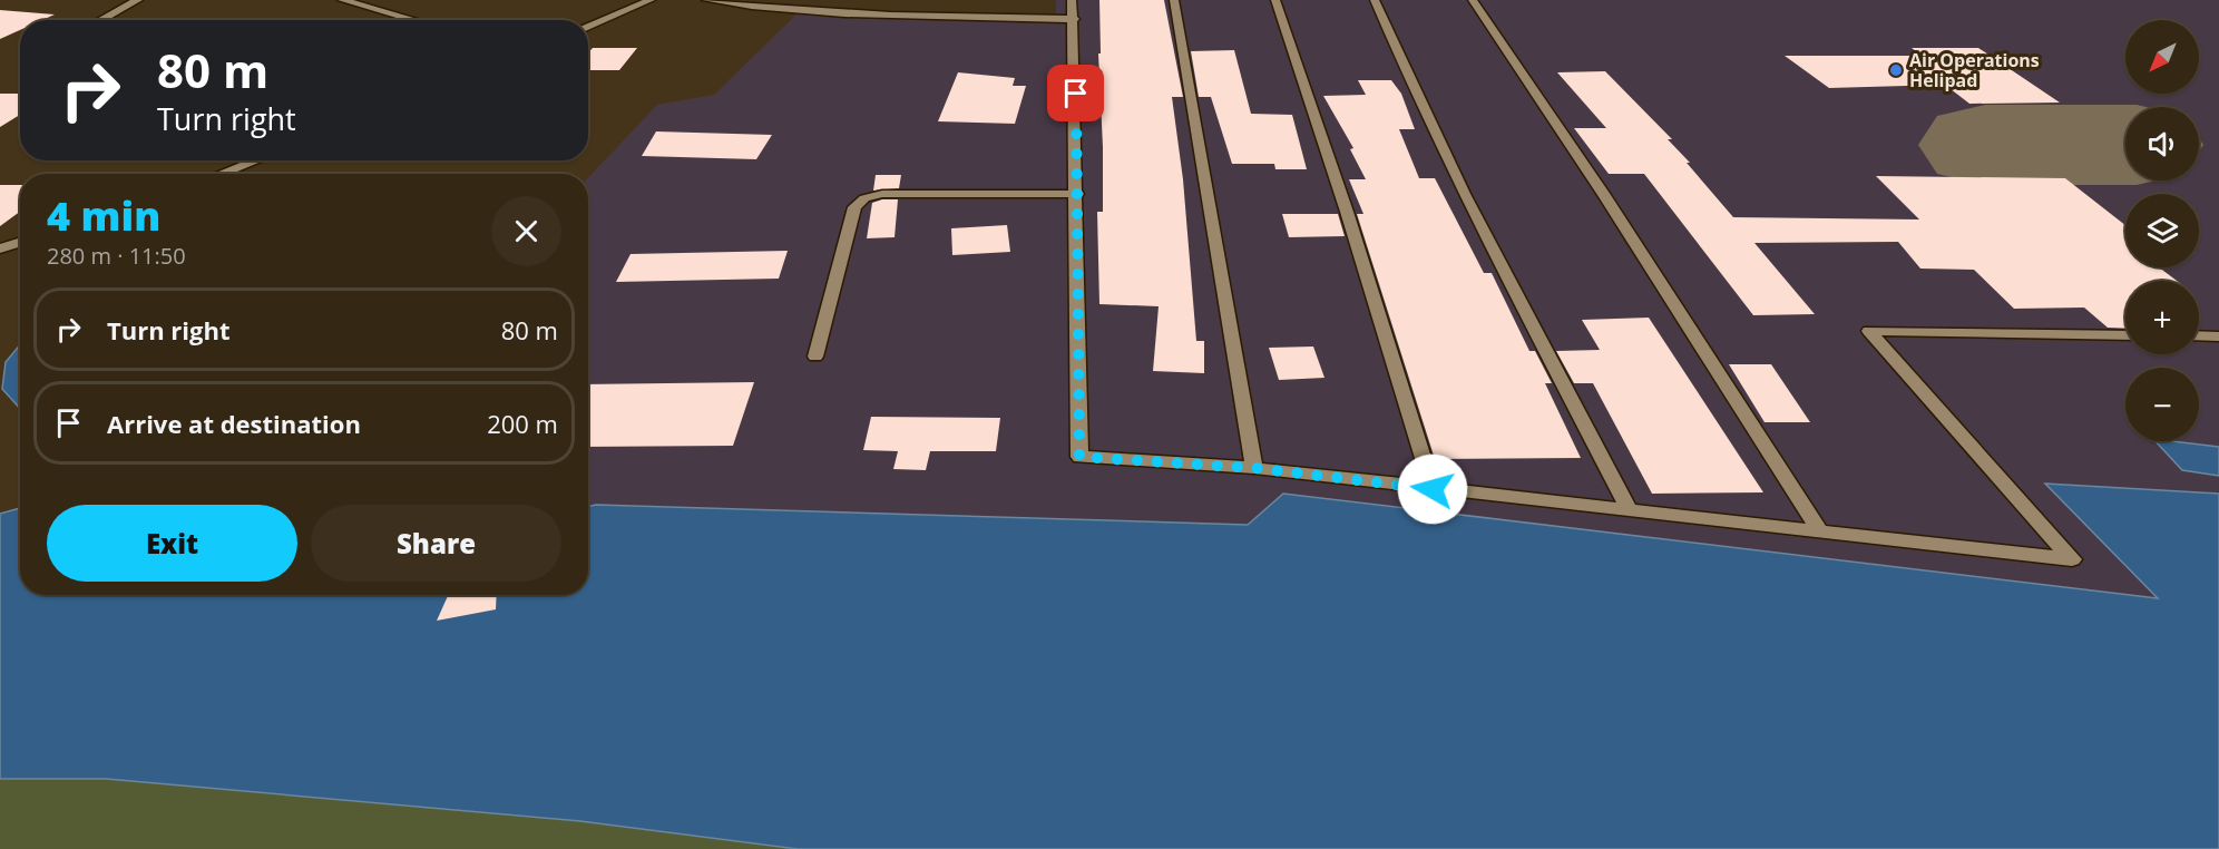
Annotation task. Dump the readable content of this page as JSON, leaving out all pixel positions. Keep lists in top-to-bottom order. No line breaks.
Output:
{"places":["Air Operations Helipad"],"north":"bottom left","page":{"map_buttons":["+","−"],"turn":["80 m","Turn right"],"heading":["4 min","280 m · 11:50"],"list":[{"name":"Turn right","value":"80 m"},{"name":"Arrive at destination","value":"200 m"}],"buttons":["Exit","Share"]}}
